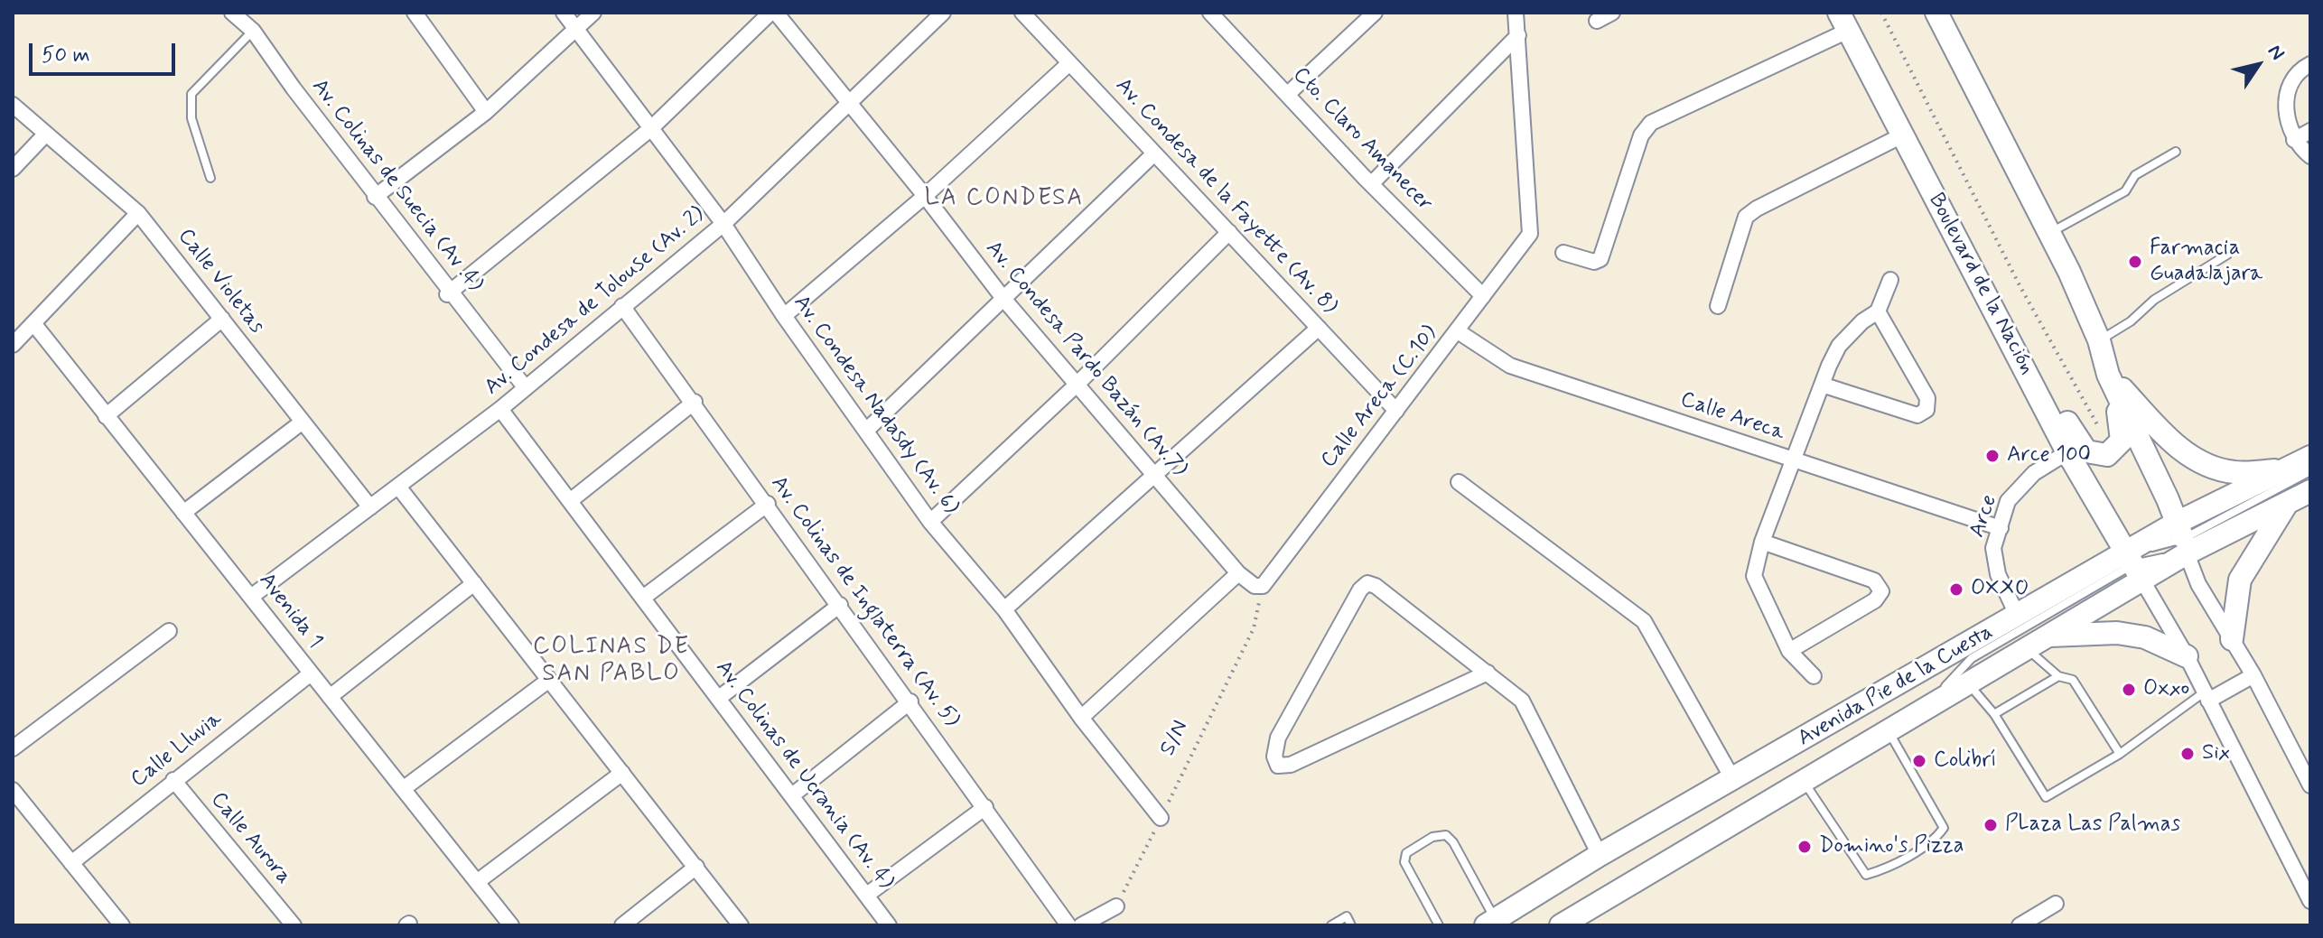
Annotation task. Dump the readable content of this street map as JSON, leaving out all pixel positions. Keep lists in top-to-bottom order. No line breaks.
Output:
{"streets":{"main road":["Boulevard de la Nación","Avenida Pie de la Cuesta"],"street":["Cto. Claro Amanecer","Av. Colinas de Suecia (Av .4)","Av. Condesa de la Fayette (Av. 8)","Calle Violetas","Av. Condesa de Tolouse (Av. 2)","Av. Condesa Pardo Bazán (Av.7)","Calle Areca (C.10)","Av. Condesa Nadasdy (Av. 6)","Calle Areca","Arce","Av. Colinas de Inglaterra (Av. 5)","Avenida 1","Calle Lluvia","Av. Colinas de Ucrania (Av. 4)","Calle Aurora"],"path":["S/N"]},"crossings":[["Cto. Claro Amanecer","Calle Areca (C.10)"],["Av. Colinas de Suecia (Av .4)","Av. Condesa de Tolouse (Av. 2)"],["Av. Condesa de la Fayette (Av. 8)","Calle Areca (C.10)"],["Calle Violetas","Av. Condesa de Tolouse (Av. 2)"],["Boulevard de la Nación","Arce"],["Boulevard de la Nación","Avenida Pie de la Cuesta"],["Av. Condesa de Tolouse (Av. 2)","Av. Condesa Pardo Bazán (Av.7)"],["Av. Condesa de Tolouse (Av. 2)","Av. Condesa Nadasdy (Av. 6)"],["Av. Condesa de Tolouse (Av. 2)","Av. Colinas de Inglaterra (Av. 5)"],["Av. Condesa de Tolouse (Av. 2)","Avenida 1"],["Av. Condesa de Tolouse (Av. 2)","Av. Colinas de Ucrania (Av. 4)"],["Av. Condesa Pardo Bazán (Av.7)","Calle Areca (C.10)"],["Av. Condesa Pardo Bazán (Av.7)","S/N"],["Calle Areca (C.10)","Calle Areca"],["Calle Areca (C.10)","S/N"],["Av. Condesa Nadasdy (Av. 6)","S/N"],["Calle Areca","Arce"],["Arce","Avenida Pie de la Cuesta"],["Avenida 1","Calle Lluvia"],["Calle Lluvia","Calle Aurora"]],"districts":["LA CONDESA","COLINAS DE SAN PABLO"],"places":["Farmacia Guadalajara","Arce 100","OXXO","Oxxo","Six","Colibrí","PLaza Las Palmas","Domino's Pizza"],"scale_bar":"50 m","north":"top right"}
